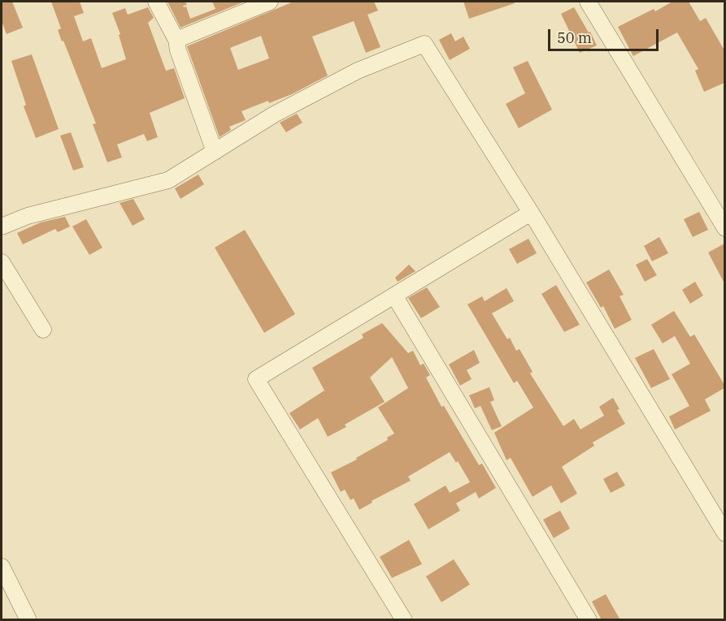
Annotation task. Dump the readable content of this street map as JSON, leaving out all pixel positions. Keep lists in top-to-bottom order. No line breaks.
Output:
{"scale_bar":"50 m"}
